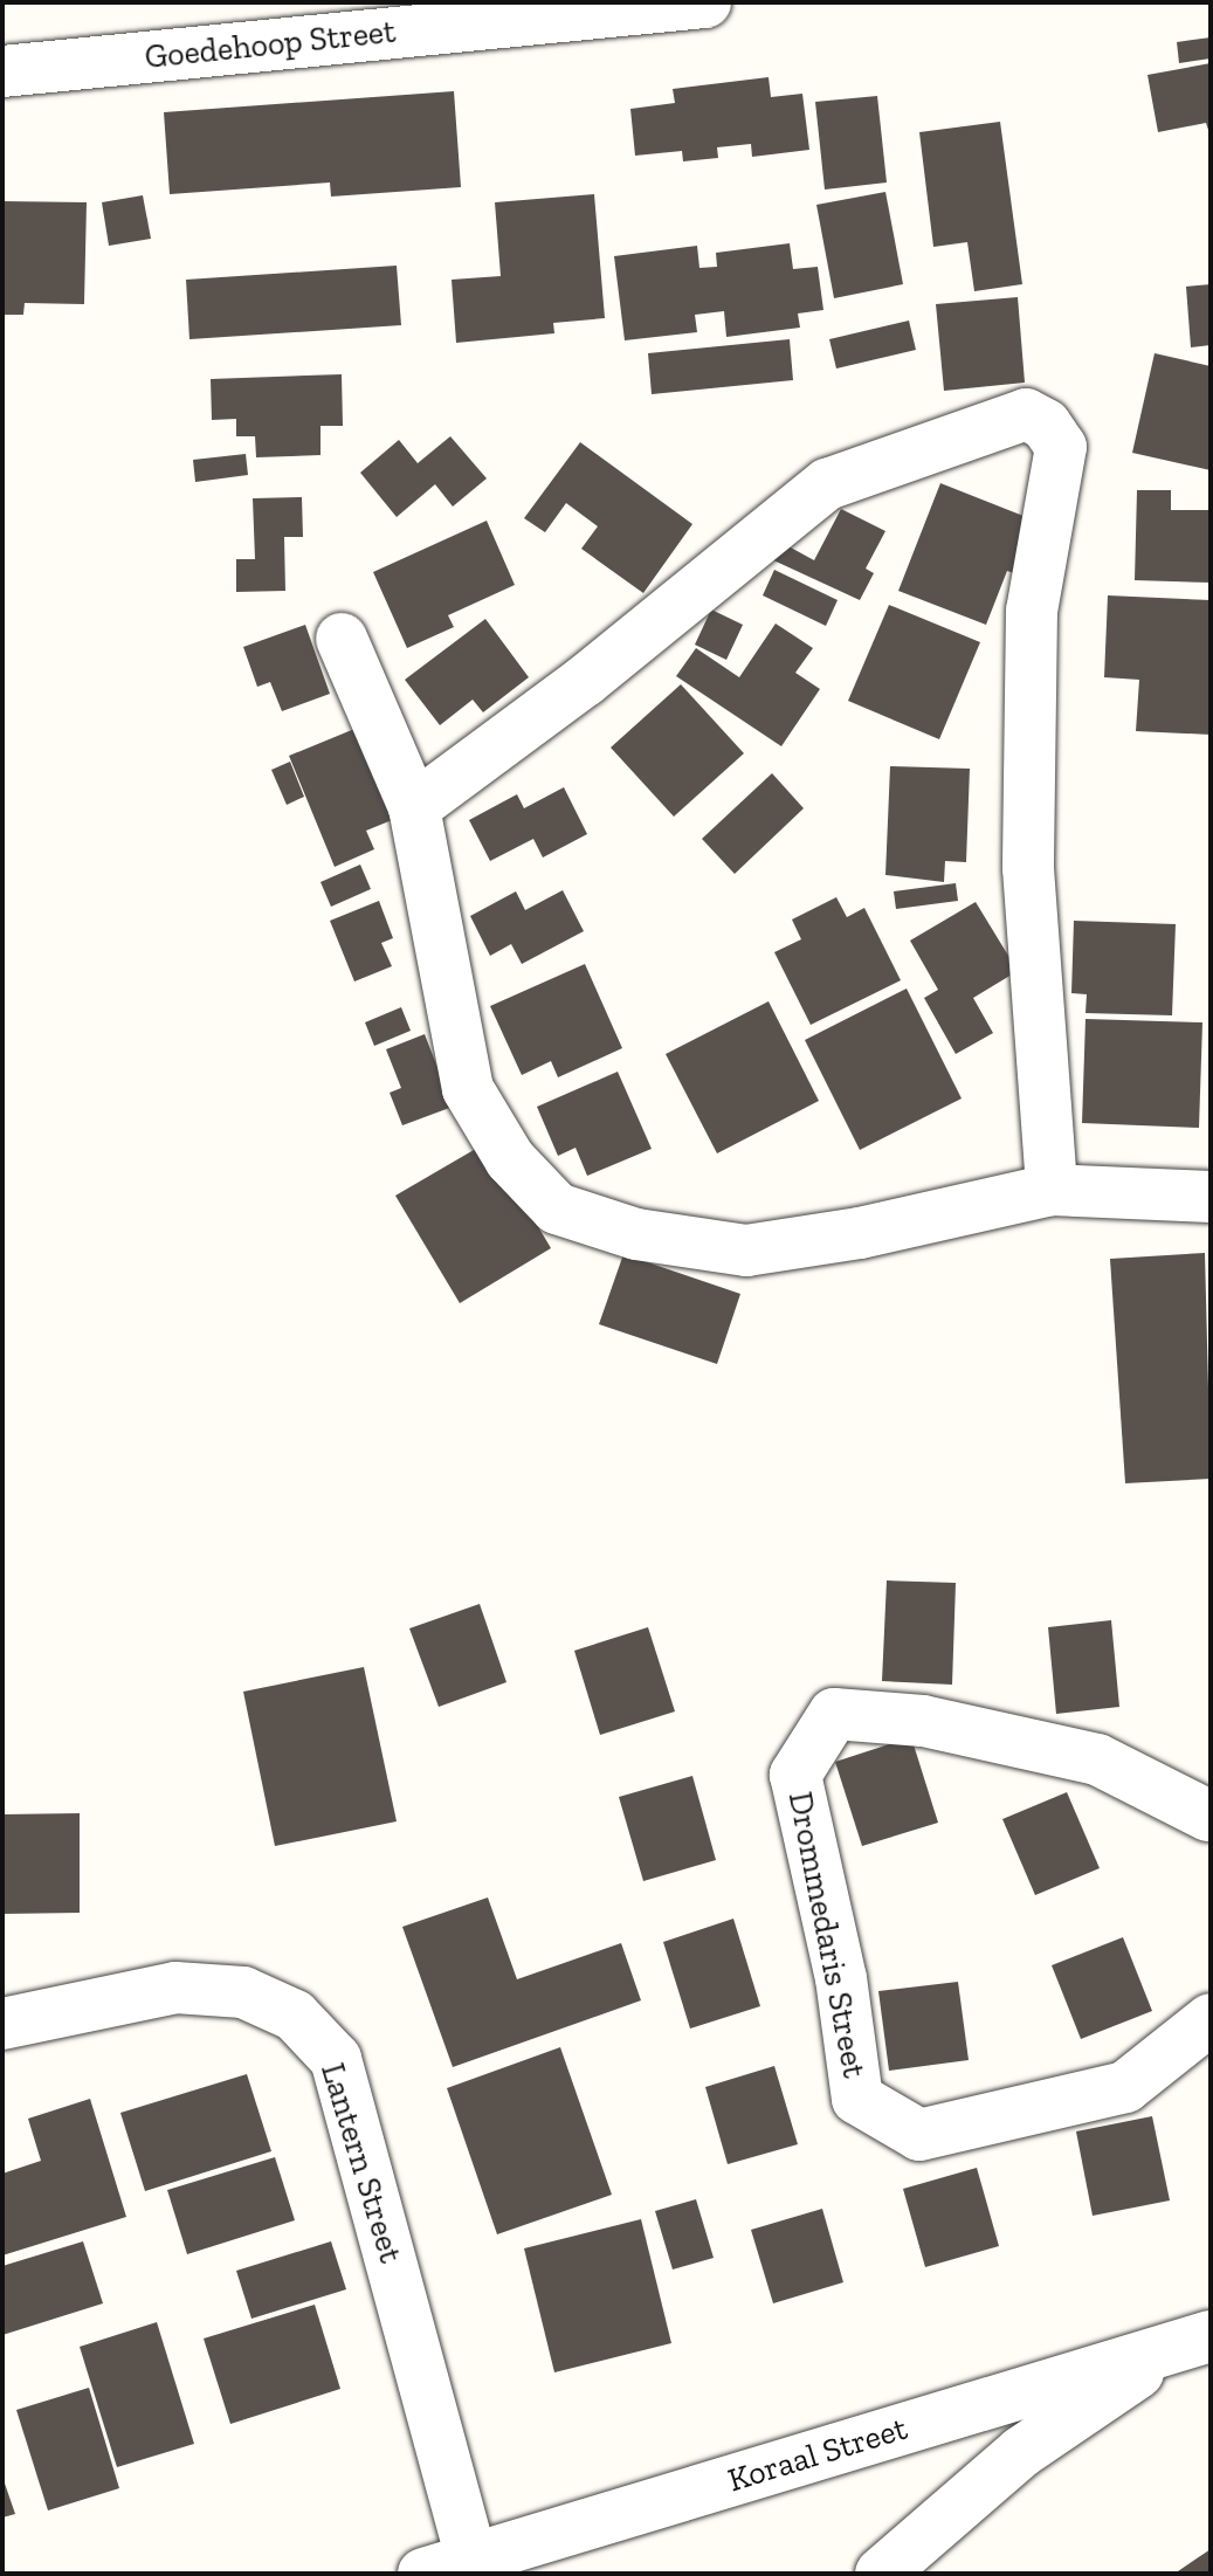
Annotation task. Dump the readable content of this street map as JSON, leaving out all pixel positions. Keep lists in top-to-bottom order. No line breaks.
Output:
{"streets":{"street":["Goedehoop Street","Drommedaris Street","Lantern Street","Koraal Street"]},"crossings":[["Lantern Street","Koraal Street"]]}
